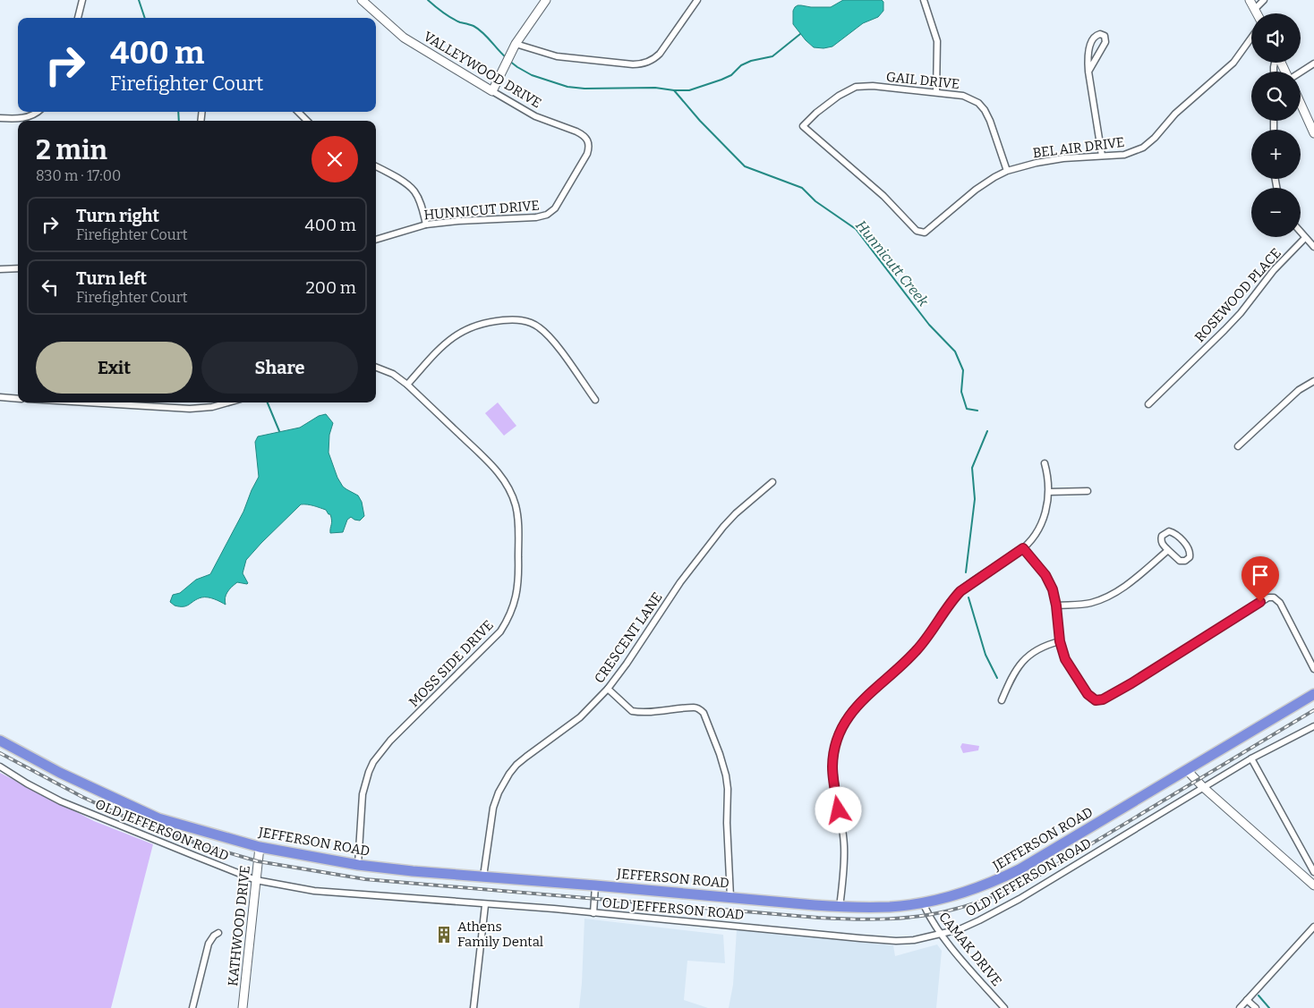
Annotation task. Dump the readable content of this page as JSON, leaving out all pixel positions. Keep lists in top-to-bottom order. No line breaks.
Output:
{"streets":{"highway":["JEFFERSON ROAD"],"street":["VALLEYWOOD DRIVE","GAIL DRIVE","BEL AIR DRIVE","HUNNICUT DRIVE","ROSEWOOD PLACE","CRESCENT LANE","MOSS SIDE DRIVE","OLD JEFFERSON ROAD","KATHWOOD DRIVE","CAMAK DRIVE"]},"crossings":[["VALLEYWOOD DRIVE","HUNNICUT DRIVE"],["GAIL DRIVE","BEL AIR DRIVE"],["CRESCENT LANE","JEFFERSON ROAD"],["MOSS SIDE DRIVE","JEFFERSON ROAD"],["OLD JEFFERSON ROAD","KATHWOOD DRIVE"],["OLD JEFFERSON ROAD","CAMAK DRIVE"],["JEFFERSON ROAD","KATHWOOD DRIVE"],["JEFFERSON ROAD","CAMAK DRIVE"]],"water":["Hunnicutt Creek"],"places":{"building":["Athens Family Dental"]},"page":{"map_buttons":["+","−"],"turn":["400 m","Firefighter Court"],"heading":["2 min","830 m · 17:00"],"list":[{"name":"Turn right","note":"Firefighter Court","value":"400 m"},{"name":"Turn left","note":"Firefighter Court","value":"200 m"}],"buttons":["Exit","Share"]}}
